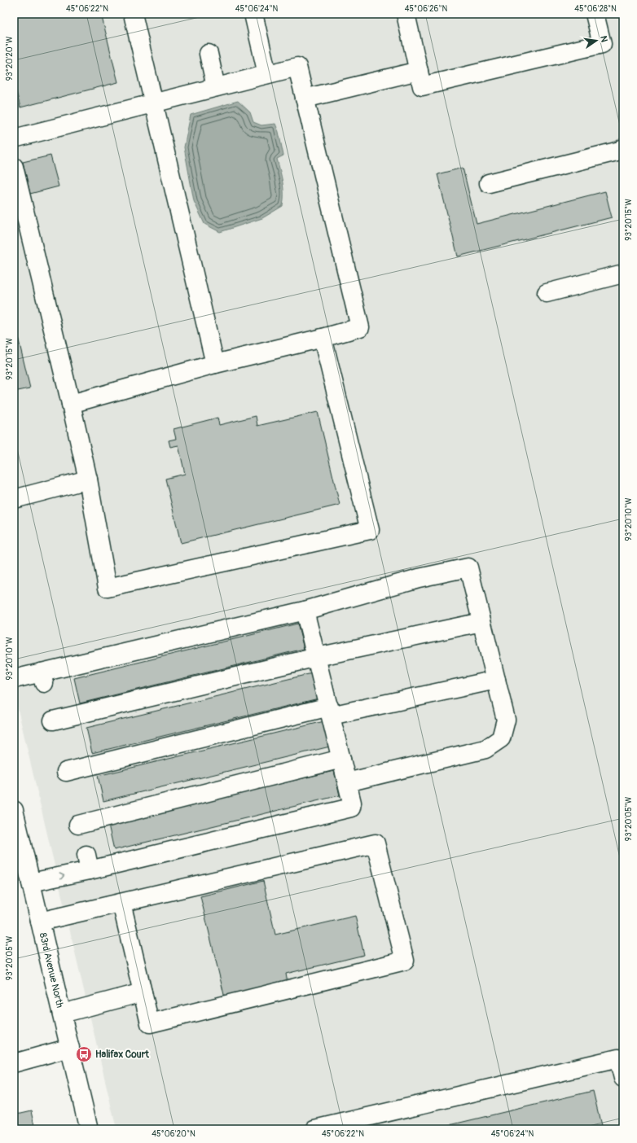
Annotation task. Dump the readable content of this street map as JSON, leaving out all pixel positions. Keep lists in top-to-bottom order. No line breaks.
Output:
{"streets":{"street":["83rd Avenue North"]},"places":{"bus stop":["Halifax Court"]},"north":"right","coordinates":["45°06'22\"N","45°06'24\"N","45°06'26\"N","45°06'28\"N","93°20'20\"W","93°20'15\"W","93°20'10\"W","93°20'05\"W","45°06'20\"N"]}
